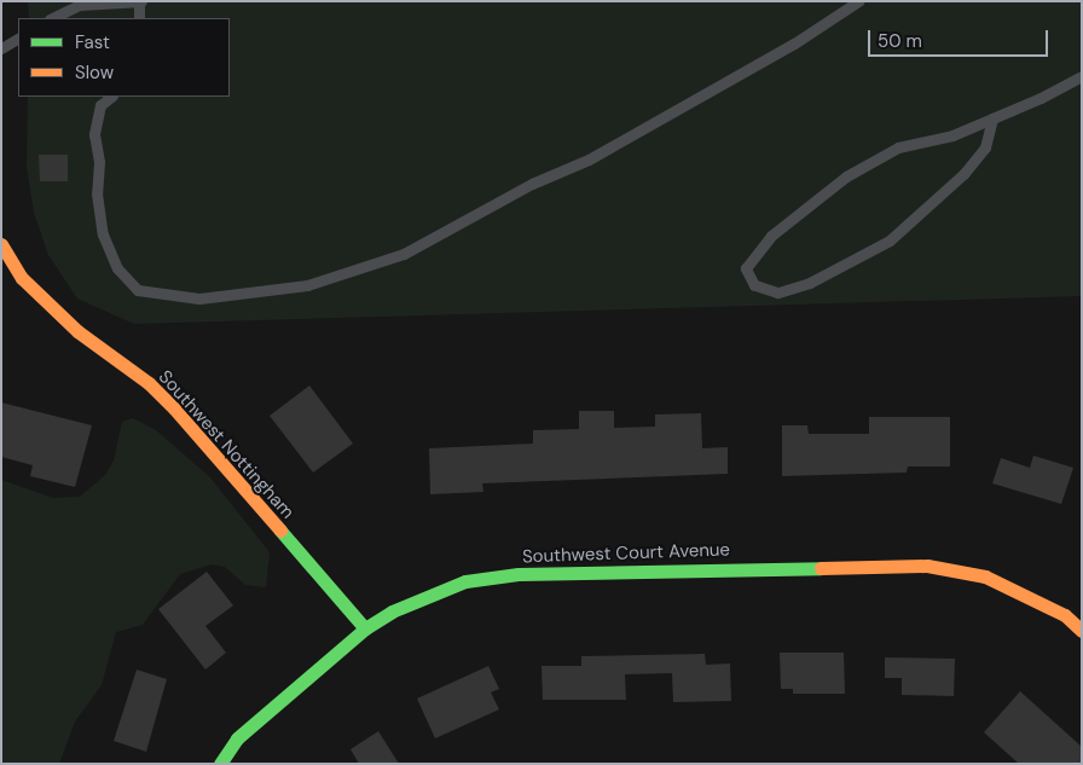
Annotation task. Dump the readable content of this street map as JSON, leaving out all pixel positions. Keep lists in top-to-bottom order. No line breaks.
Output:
{"streets":{"street":["Southwest Nottingham","Southwest Court Avenue"]},"crossings":[["Southwest Nottingham","Southwest Court Avenue"]],"legend":["Fast","Slow"],"scale_bar":"50 m"}
